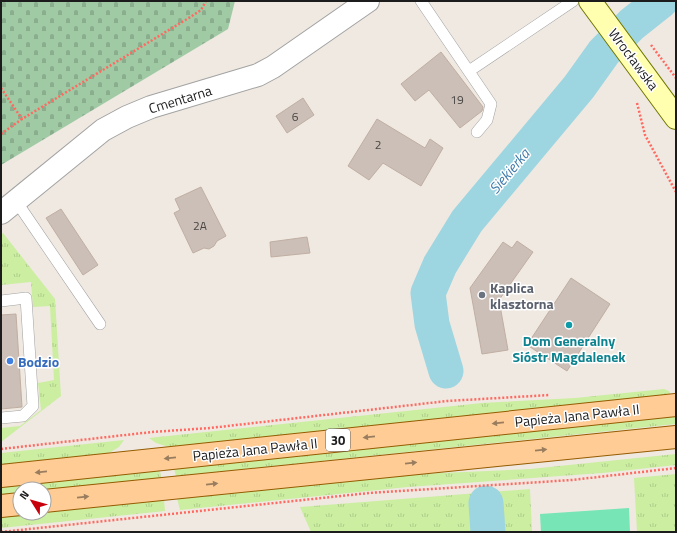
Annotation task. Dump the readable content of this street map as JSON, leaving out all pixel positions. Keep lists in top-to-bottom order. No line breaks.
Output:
{"streets":{"main road":["Wrocławska","Papieża Jana Pawła II","30"],"street":["Cmentarna"]},"water":["Siekierka"],"places":["Kaplica klasztorna","Dom Generalny Sióstr Magdalenek","Bodzio"],"house_numbers":["19","6","2","2A"],"north":"top left"}
